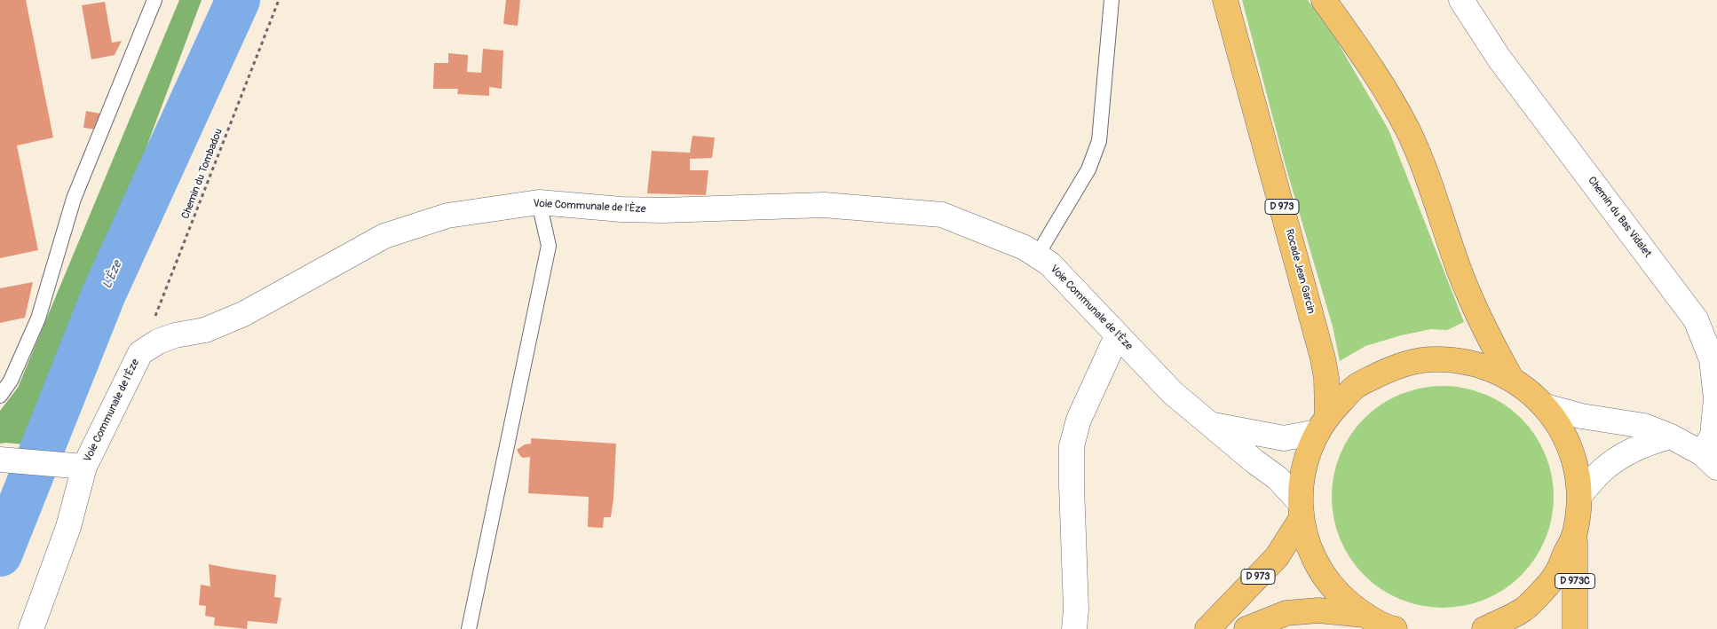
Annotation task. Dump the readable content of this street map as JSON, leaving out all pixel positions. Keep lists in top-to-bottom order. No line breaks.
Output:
{"streets":{"main road":["D 973","Rocade Jean Garcin","D 973C"],"street":["Voie Communale de l'Èze","Chemin du Bas Vidalet"],"path":["Chemin du Tombadou"]},"crossings":[["Chemin du Tombadou","Voie Communale de l'Èze"],["Voie Communale de l'Èze","D 973"],["Voie Communale de l'Èze","Rocade Jean Garcin"]],"water":["L'Èze"]}
